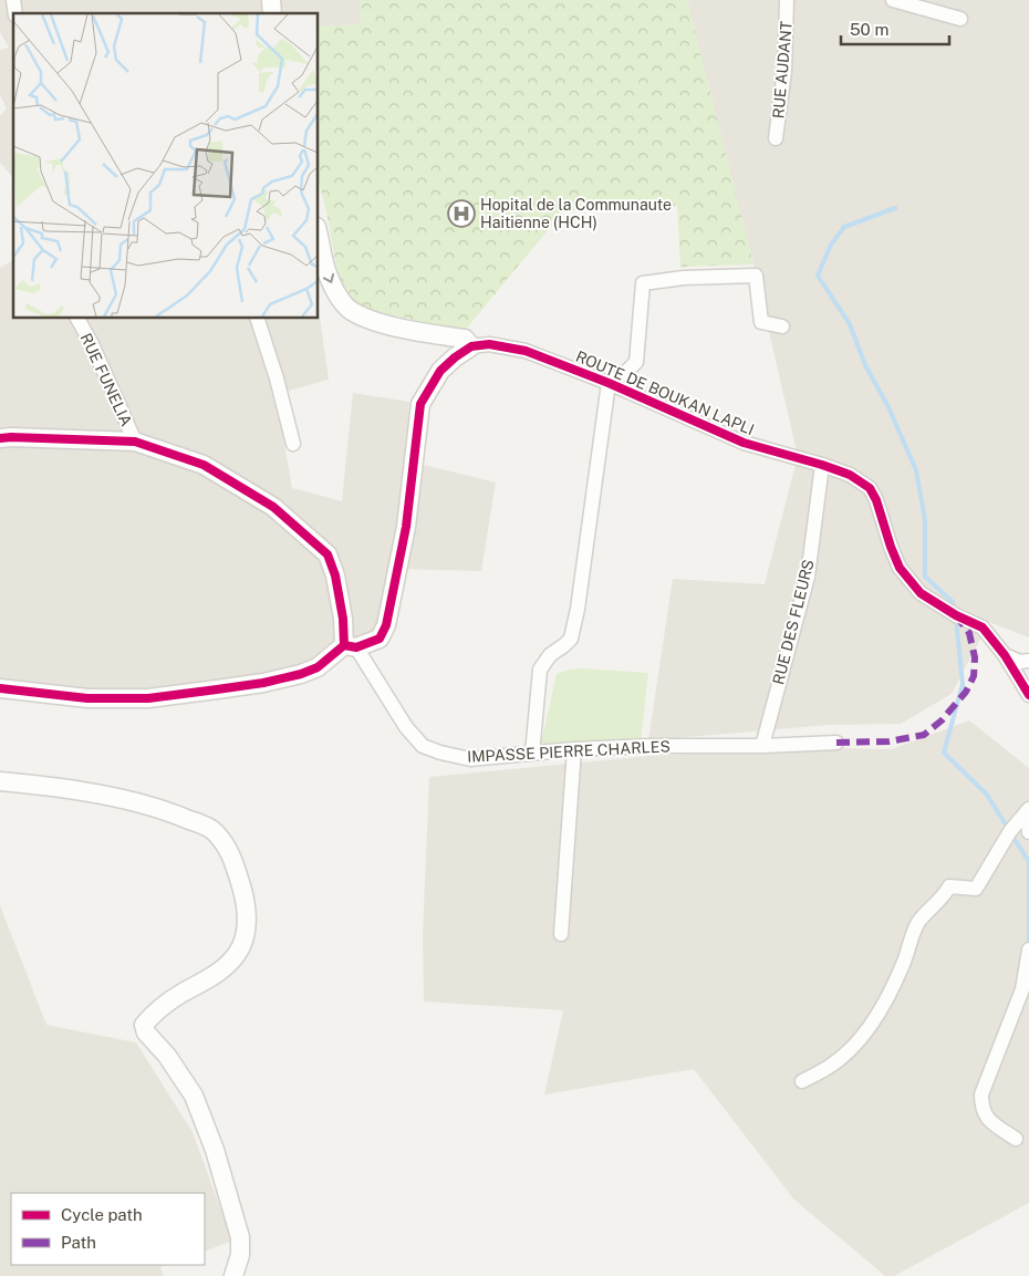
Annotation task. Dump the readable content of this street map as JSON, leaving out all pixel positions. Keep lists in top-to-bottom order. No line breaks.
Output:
{"streets":{"street":["RUE AUDANT","RUE FUNELIA","ROUTE DE BOUKAN LAPLI","RUE DES FLEURS","IMPASSE PIERRE CHARLES"]},"crossings":[["ROUTE DE BOUKAN LAPLI","RUE DES FLEURS"],["RUE DES FLEURS","IMPASSE PIERRE CHARLES"]],"places":{"hospital":["Hopital de la Communaute Haitienne (HCH)"]},"legend":["Cycle path","Path"],"scale_bar":"50 m"}
